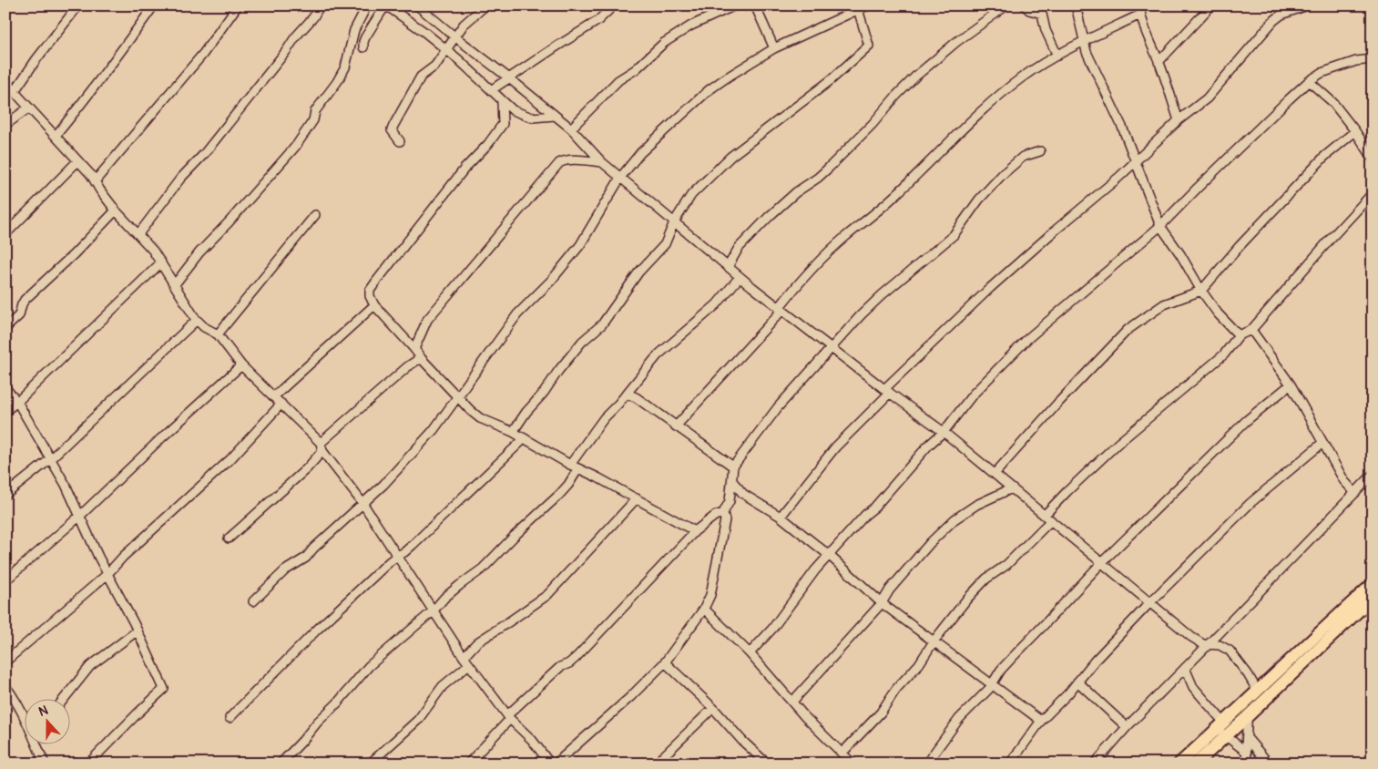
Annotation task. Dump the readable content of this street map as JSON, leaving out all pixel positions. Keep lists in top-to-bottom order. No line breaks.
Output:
{"north":"top"}
